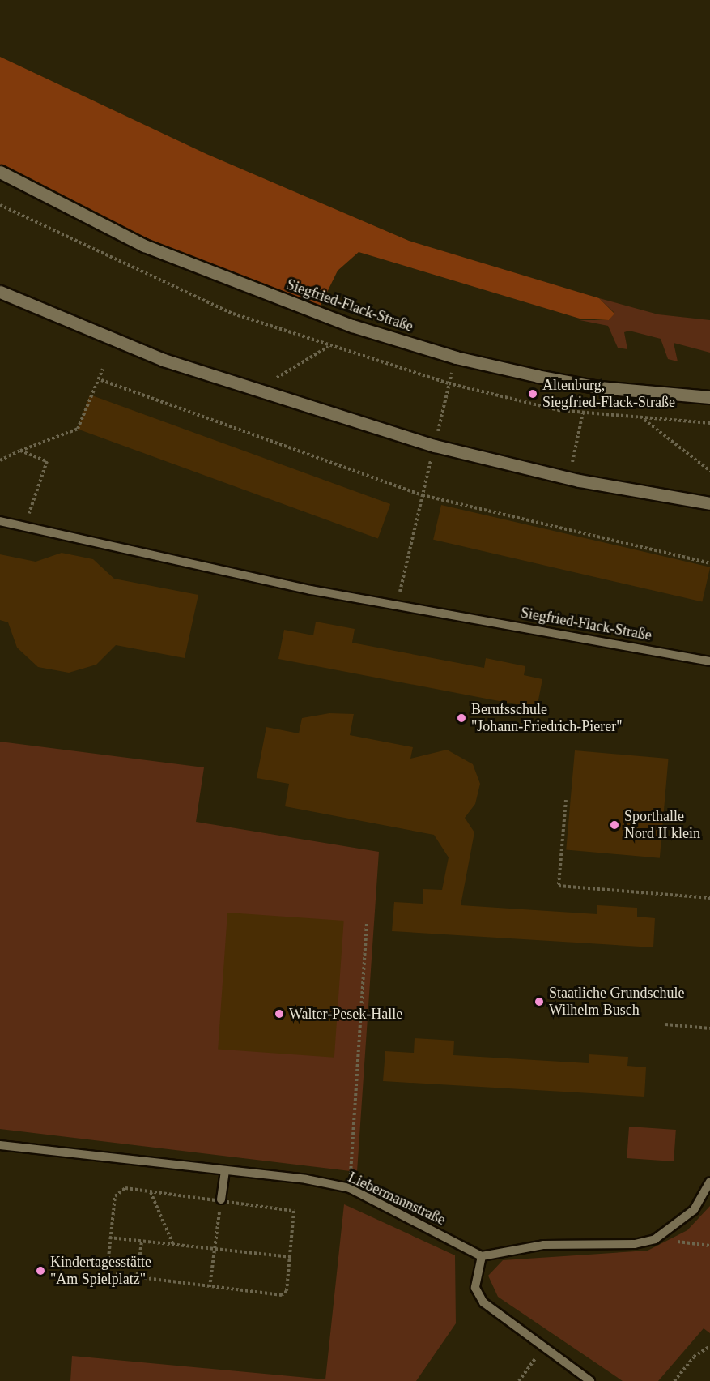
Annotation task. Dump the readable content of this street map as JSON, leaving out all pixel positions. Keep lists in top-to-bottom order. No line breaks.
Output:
{"streets":{"street":["Siegfried-Flack-Straße"],"lane":["Liebermannstraße"]},"places":["Altenburg, Siegfried-Flack-Straße","Berufsschule \"Johann-Friedrich-Pierer\"","Sporthalle Nord II klein","Staatliche Grundschule Wilhelm Busch","Walter-Pesek-Halle","Kindertagesstätte \"Am Spielplatz\""]}
